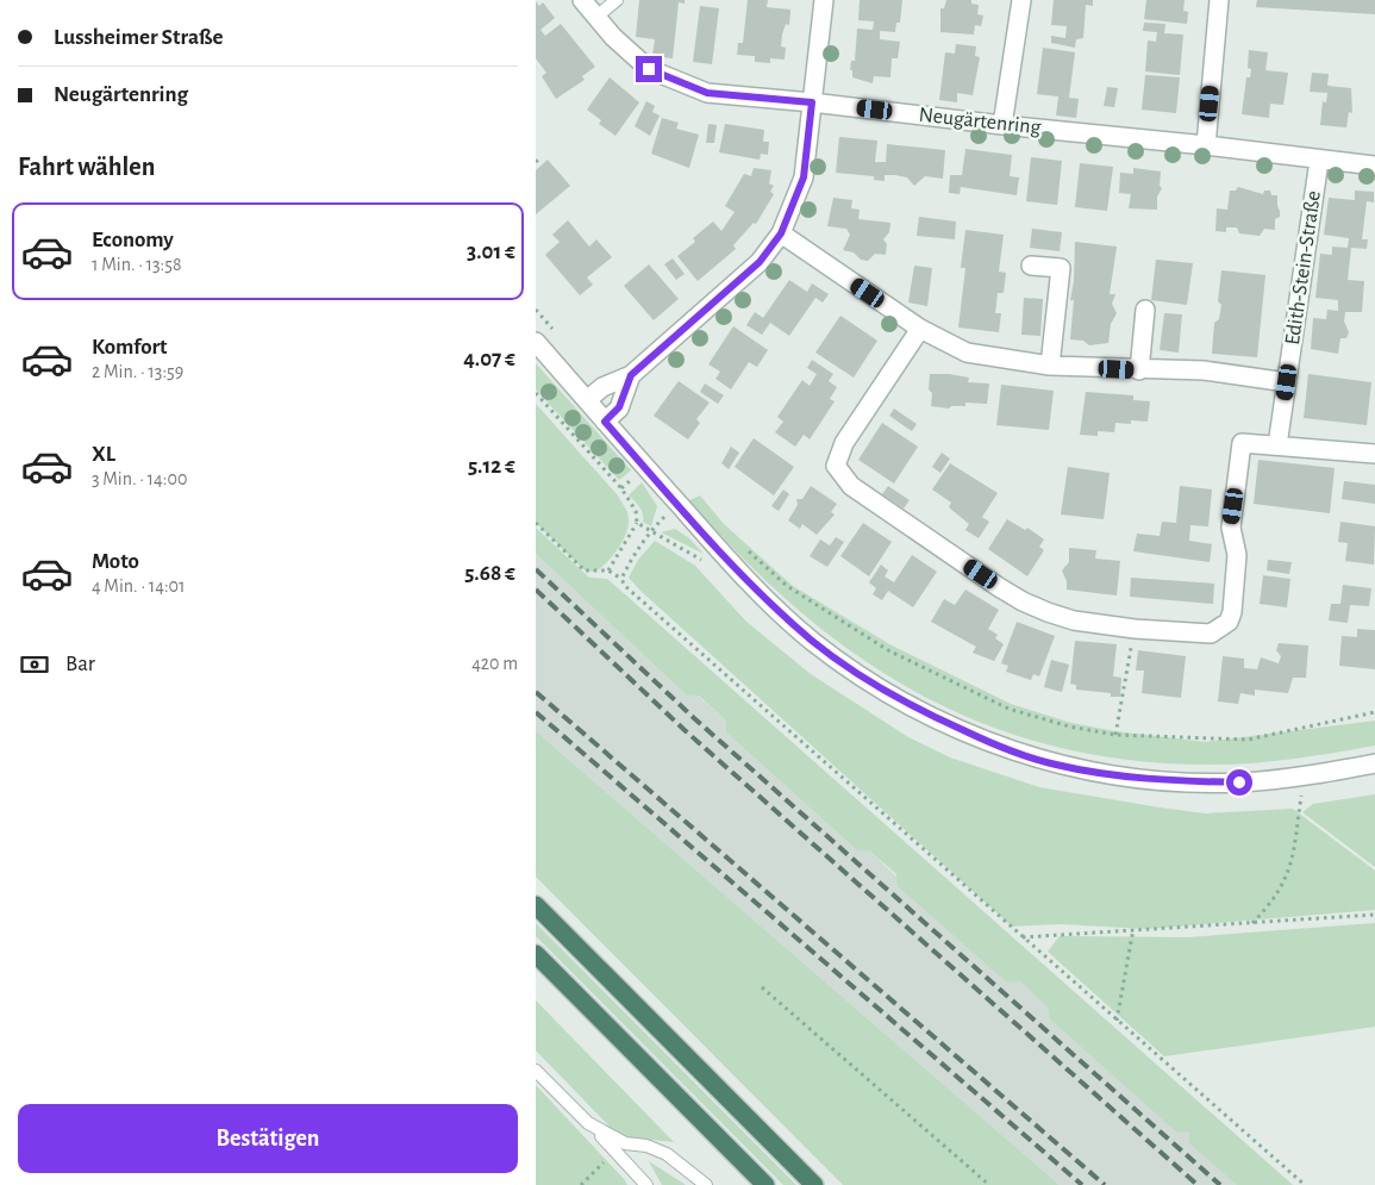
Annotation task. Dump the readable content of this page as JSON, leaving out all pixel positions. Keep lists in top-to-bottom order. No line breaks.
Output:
{"streets":{"street":["Neugärtenring","Edith-Stein-Straße"]},"crossings":[["Neugärtenring","Edith-Stein-Straße"]],"page":{"banner":["Lussheimer Straße","Neugärtenring"],"heading":"Fahrt wählen","list":[{"name":"Economy","note":"1 Min. · 13:58","value":"3.01 €"},{"name":"Komfort","note":"2 Min. · 13:59","value":"4.07 €"},{"name":"XL","note":"3 Min. · 14:00","value":"5.12 €"},{"name":"Moto","note":"4 Min. · 14:01","value":"5.68 €"}],"pay":["Bar","420 m"],"buttons":"Bestätigen"}}
